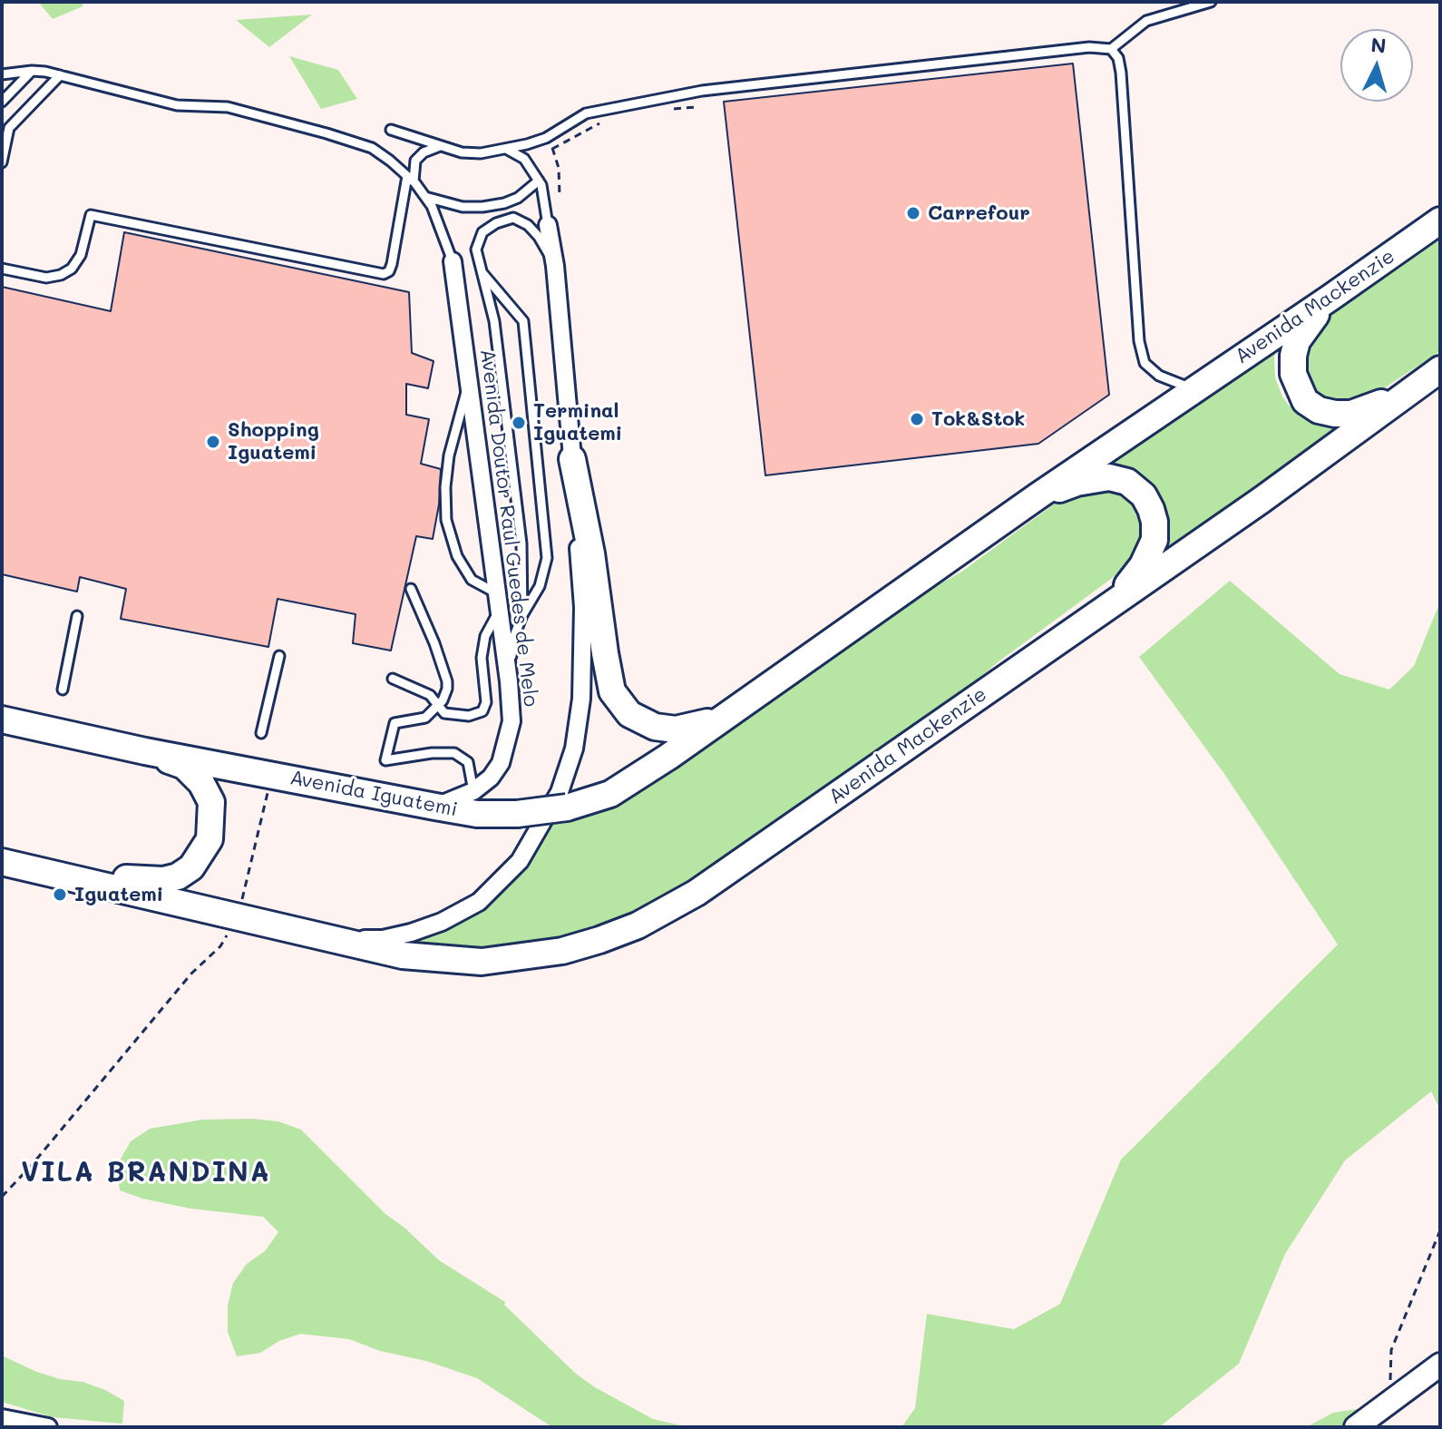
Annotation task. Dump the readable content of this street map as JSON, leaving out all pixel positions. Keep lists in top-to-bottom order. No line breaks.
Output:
{"streets":{"main road":["Avenida Mackenzie","Avenida Iguatemi"],"street":["Avenida Doutor Raul Guedes de Melo"]},"crossings":[["Avenida Mackenzie","Avenida Iguatemi"],["Avenida Doutor Raul Guedes de Melo","Avenida Iguatemi"]],"districts":["VILA BRANDINA"],"places":["Carrefour","Tok&Stok","Terminal Iguatemi","Shopping Iguatemi","Iguatemi"],"north":"top"}
